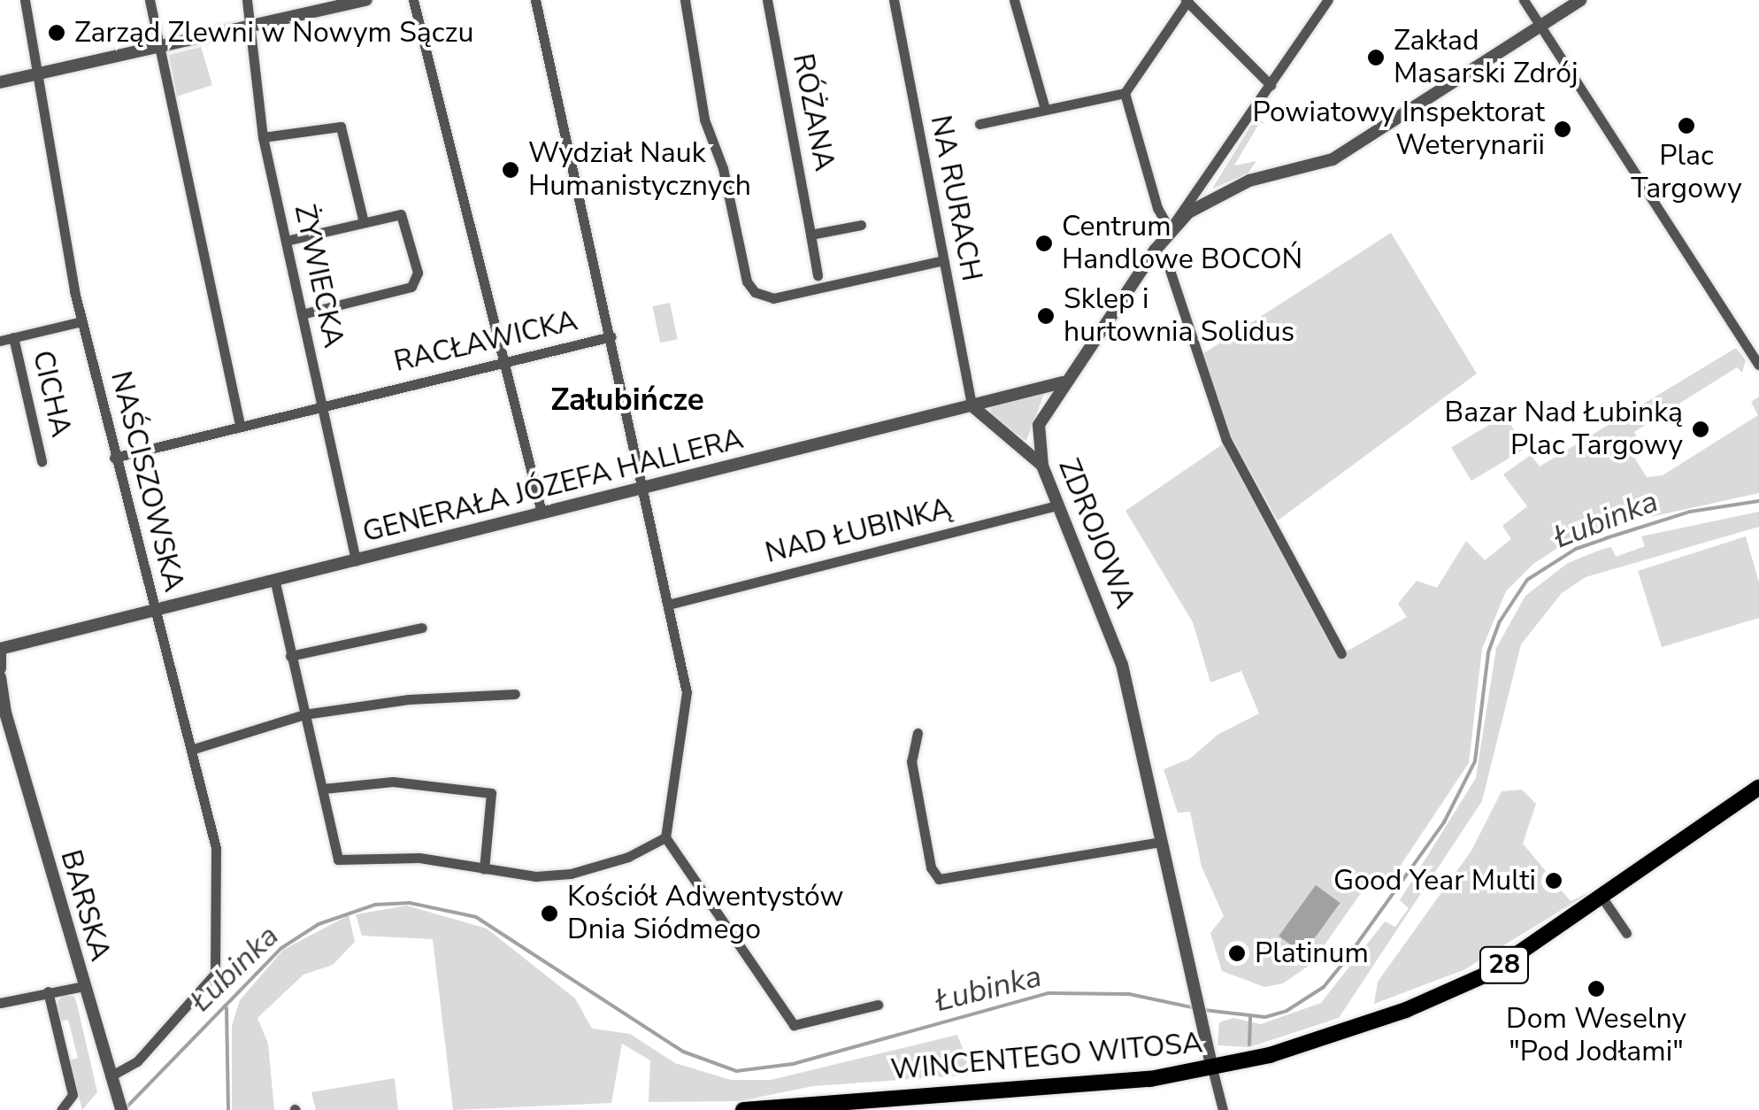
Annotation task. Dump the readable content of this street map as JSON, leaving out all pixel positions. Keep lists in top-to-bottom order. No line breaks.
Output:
{"streets":{"main road":["28","WINCENTEGO WITOSA"],"street":["RÓŻANA","NA RURACH","ŻYWIECKA","RACŁAWICKA","CICHA","NAŚCISZOWSKA","GENERAŁA JÓZEFA HALLERA","NAD ŁUBINKĄ","ZDROJOWA","BARSKA"]},"crossings":[["NA RURACH","GENERAŁA JÓZEFA HALLERA"],["ŻYWIECKA","RACŁAWICKA"],["ŻYWIECKA","GENERAŁA JÓZEFA HALLERA"],["RACŁAWICKA","NAŚCISZOWSKA"],["CICHA","NAŚCISZOWSKA"],["NAŚCISZOWSKA","GENERAŁA JÓZEFA HALLERA"],["NAŚCISZOWSKA","BARSKA"],["GENERAŁA JÓZEFA HALLERA","ZDROJOWA"],["NAD ŁUBINKĄ","ZDROJOWA"],["ZDROJOWA","WINCENTEGO WITOSA"]],"districts":["Załubińcze"],"water":["Łubinka"],"places":["Zarząd Zlewni w Nowym Sączu","Zakład Masarski Zdrój","Plac Targowy","Powiatowy Inspektorat Weterynarii","Wydział Nauk Humanistycznych","Centrum Handlowe BOCOŃ","Sklep i hurtownia Solidus","Bazar Nad Łubinką Plac Targowy","Good Year Multi","Kościół Adwentystów Dnia Siódmego","Platinum","Dom Weselny \"Pod Jodłami\""]}
